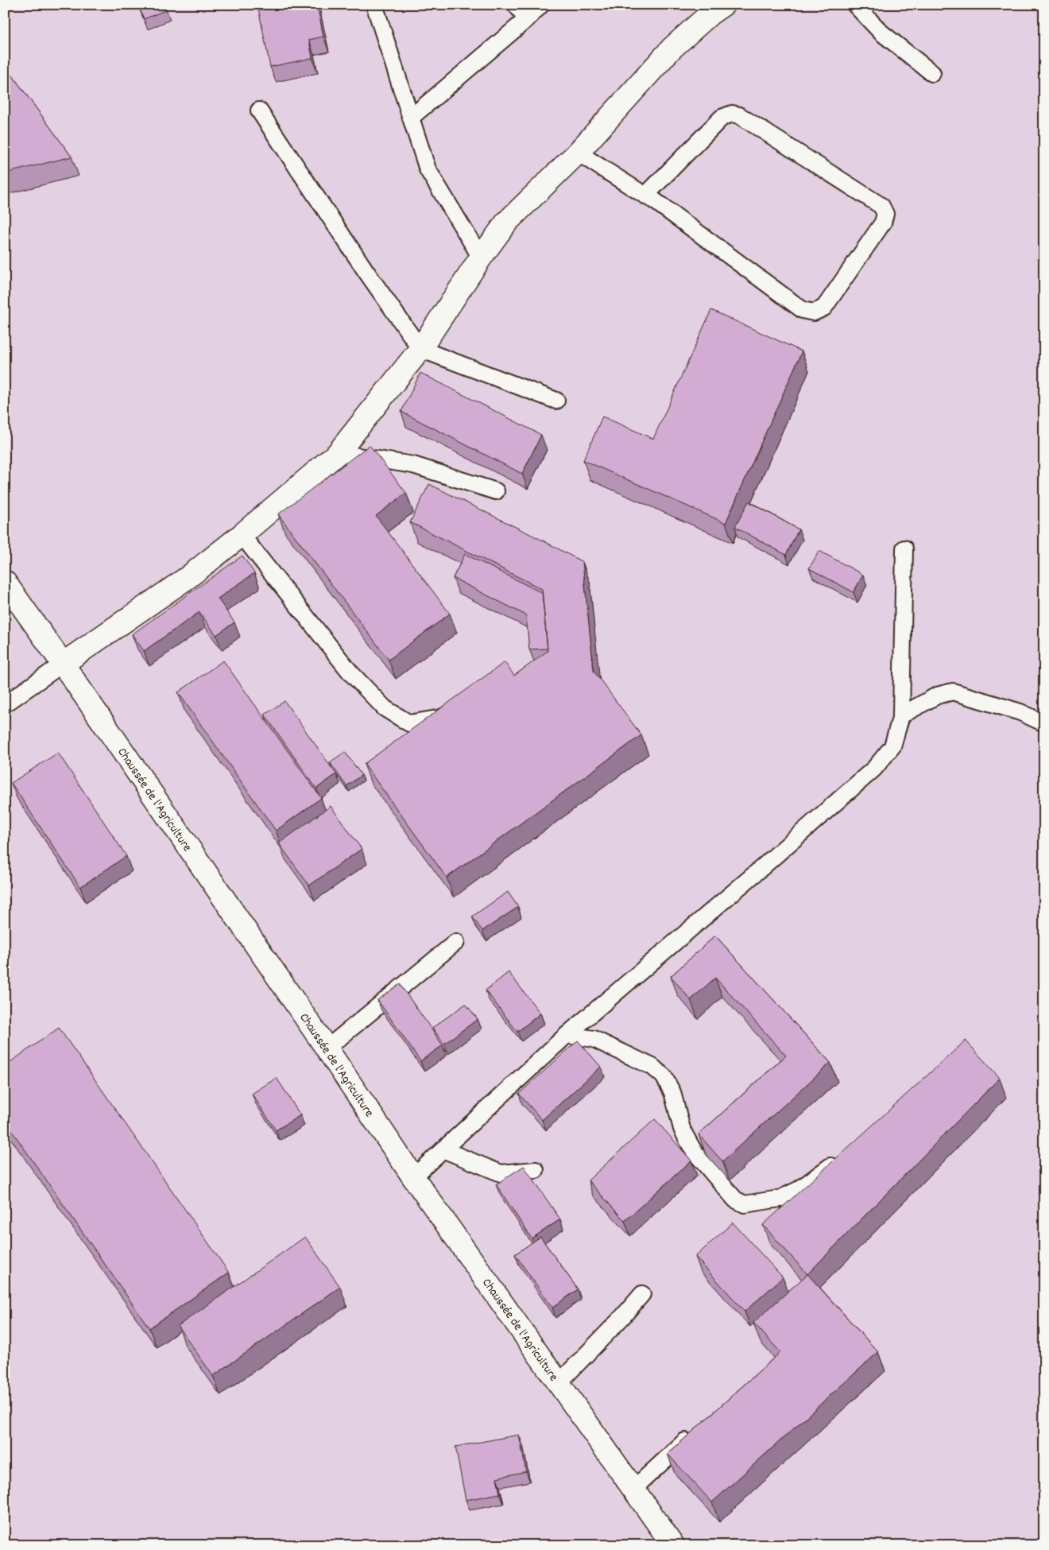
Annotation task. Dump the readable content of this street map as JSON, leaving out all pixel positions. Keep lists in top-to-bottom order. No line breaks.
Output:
{"streets":{"street":["Chaussée de l'Agriculture"]}}
